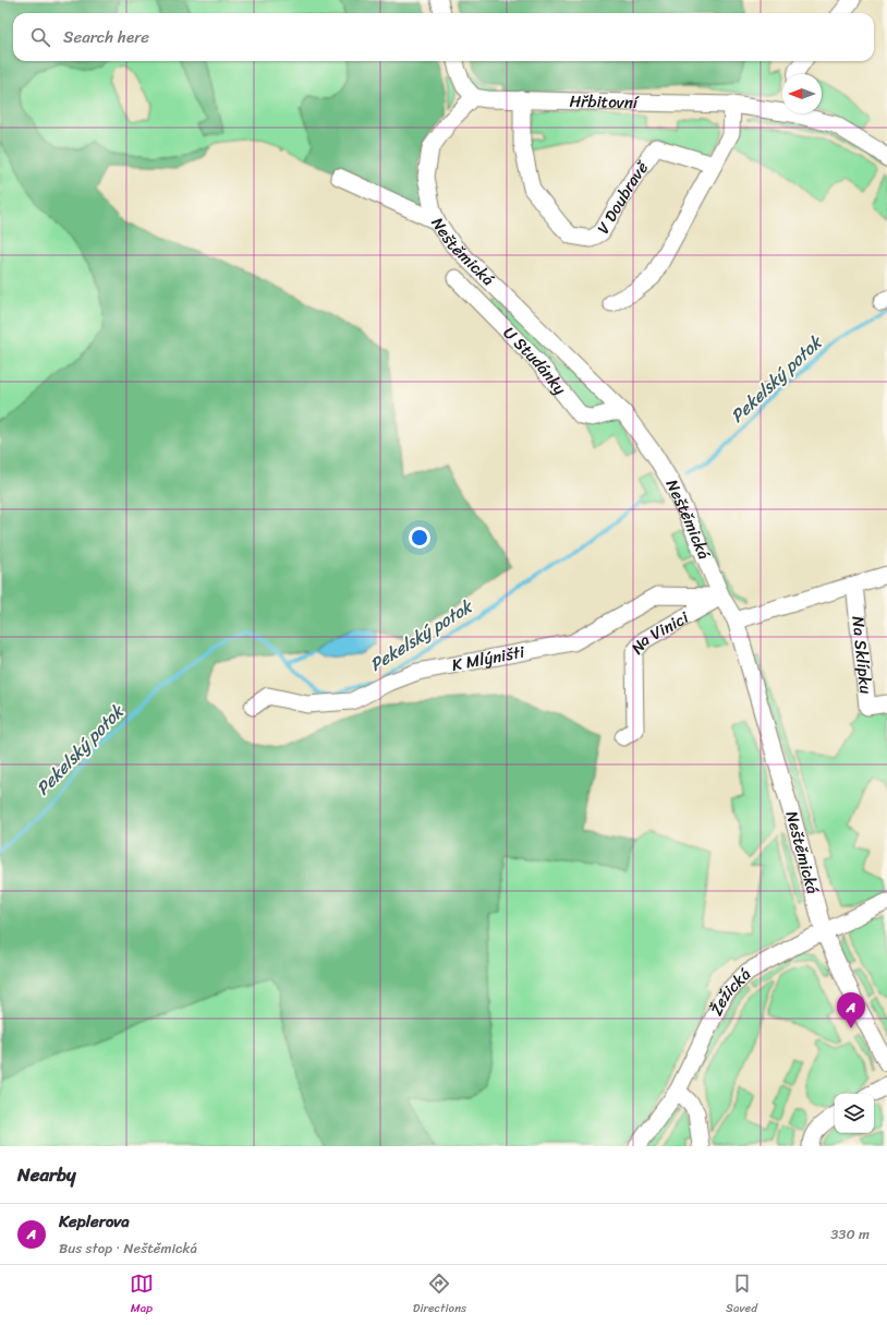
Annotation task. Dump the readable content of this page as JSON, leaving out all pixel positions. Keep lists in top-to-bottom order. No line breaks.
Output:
{"streets":{"street":["Hřbitovní","V Doubravě","Neštěmická","U Studánky","Na Vinici","Na Sklípku","K Mlýništi","Žežická"]},"crossings":[["Hřbitovní","V Doubravě"],["Hřbitovní","Neštěmická"],["Neštěmická","U Studánky"],["Neštěmická","Na Vinici"],["Neštěmická","K Mlýništi"],["Neštěmická","Žežická"],["Na Vinici","K Mlýništi"]],"water":["Pekelský potok"],"north":"left","page":{"search":"Search here","pins":"A","heading":"Nearby","list":[{"mark":"A","name":"Keplerova","note":"Bus stop · Neštěmická","value":"330 m"}],"nav":["Map","Directions","Saved"]}}
